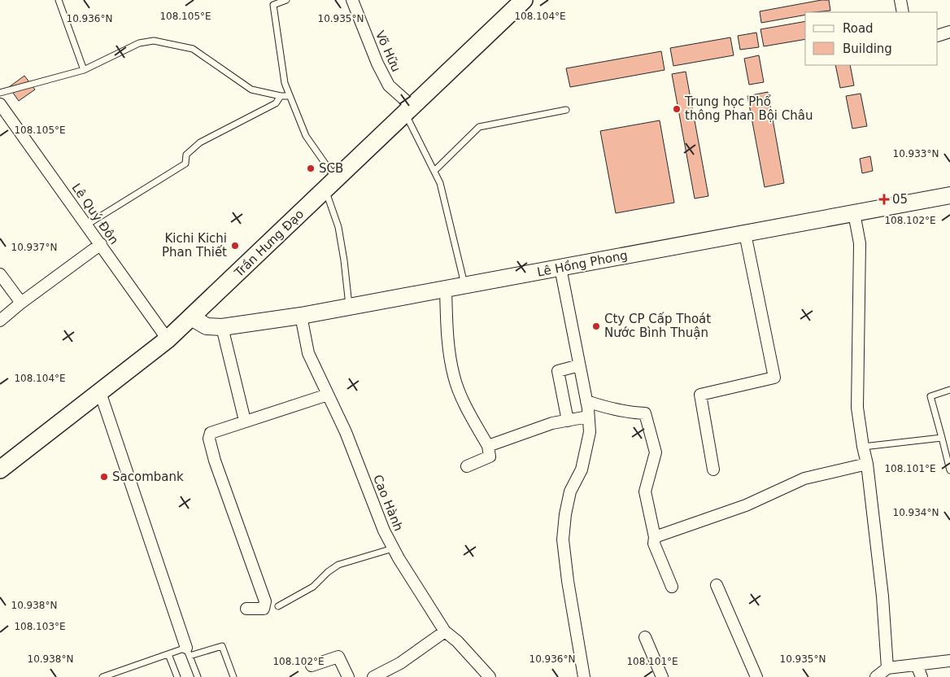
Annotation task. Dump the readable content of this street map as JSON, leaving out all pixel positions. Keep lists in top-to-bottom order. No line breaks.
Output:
{"streets":{"main road":["Trần Hưng Đạo","Lê Hồng Phong"],"street":["Võ Hữu","Lê Quý Đôn","Cao Hành"]},"crossings":[["Võ Hữu","Trần Hưng Đạo"],["Lê Quý Đôn","Trần Hưng Đạo"],["Trần Hưng Đạo","Lê Hồng Phong"],["Lê Hồng Phong","Cao Hành"]],"places":{"other":["Trung học Phổ thông Phan Bội Châu","SCB","Kichi Kichi Phan Thiết","Cty CP Cấp Thoát Nước Bình Thuận","Sacombank"],"health":["05"]},"legend":["Road","Building"],"coordinates":["108.105°E","108.104°E","10.936°N","10.935°N","10.933°N","108.102°E","10.937°N","108.101°E","10.934°N","10.938°N","108.103°E"]}
